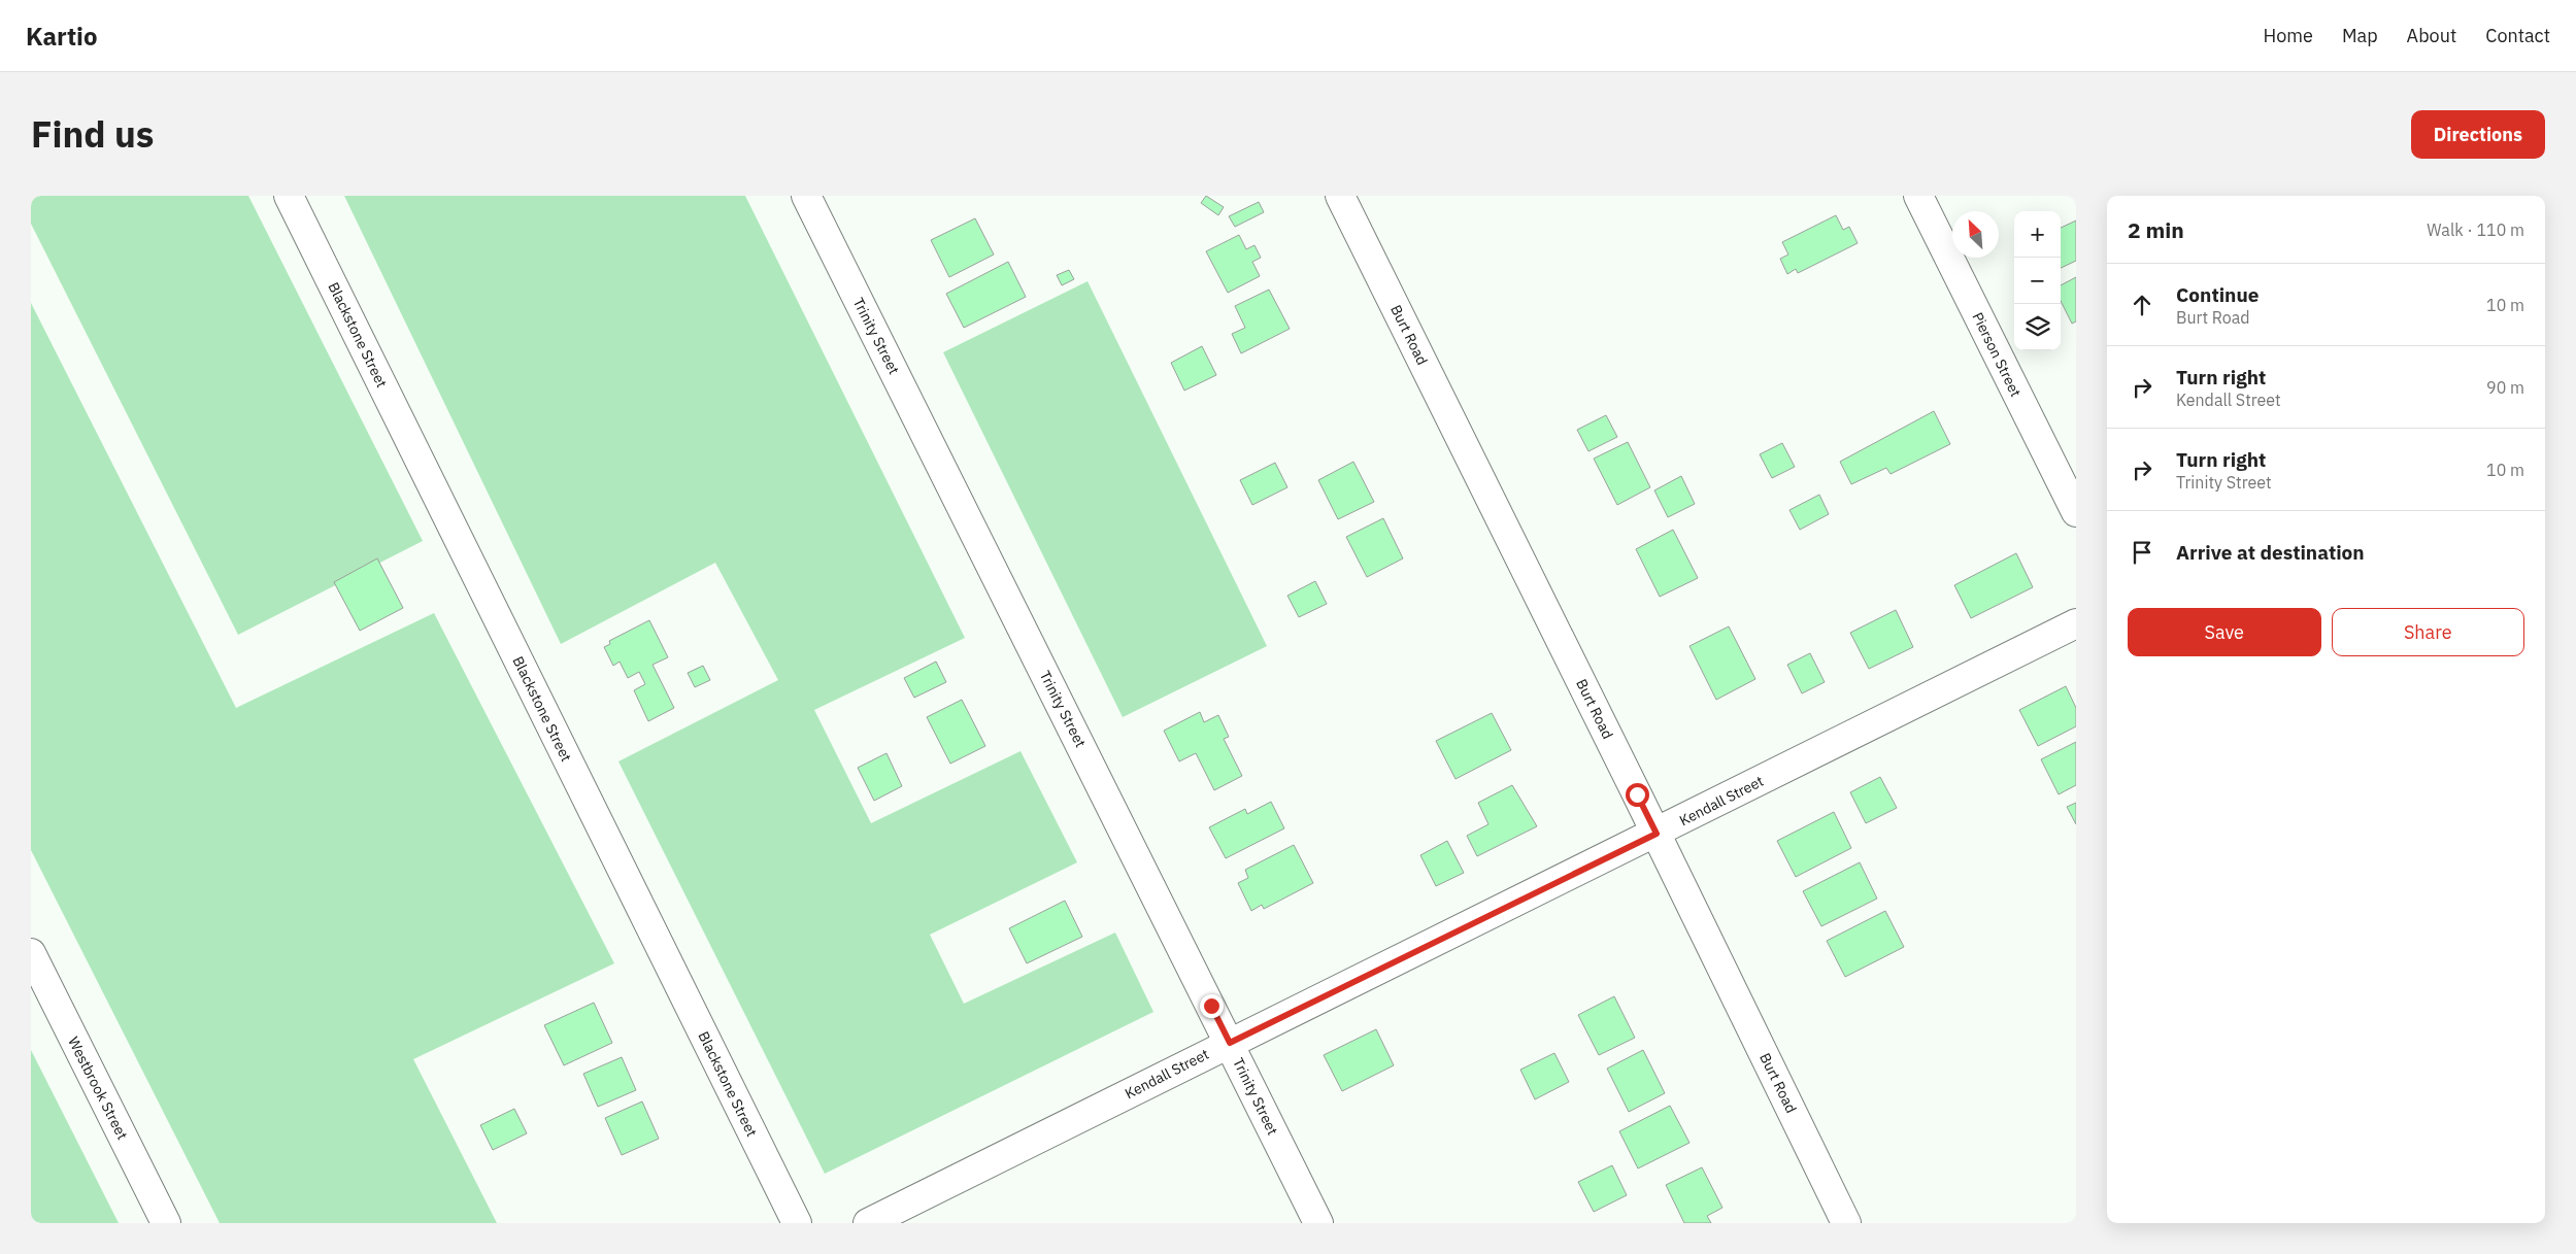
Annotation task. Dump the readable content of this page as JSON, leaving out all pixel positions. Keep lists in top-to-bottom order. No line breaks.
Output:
{"streets":{"street":["Blackstone Street","Burt Road","Trinity Street","Pierson Street","Kendall Street","Westbrook Street"]},"crossings":[["Burt Road","Kendall Street"],["Trinity Street","Kendall Street"]],"north":"top left","page":{"header":"Kartio","nav":["Home","Map","About","Contact"],"title":"Find us","buttons":["Directions",["Save","Share"]],"heading":["2 min","Walk · 110 m"],"map_buttons":["+","−"],"list":[["Continue","Burt Road","10 m"],["Turn right","Kendall Street","90 m"],["Turn right","Trinity Street","10 m"],"Arrive at destination"]}}
